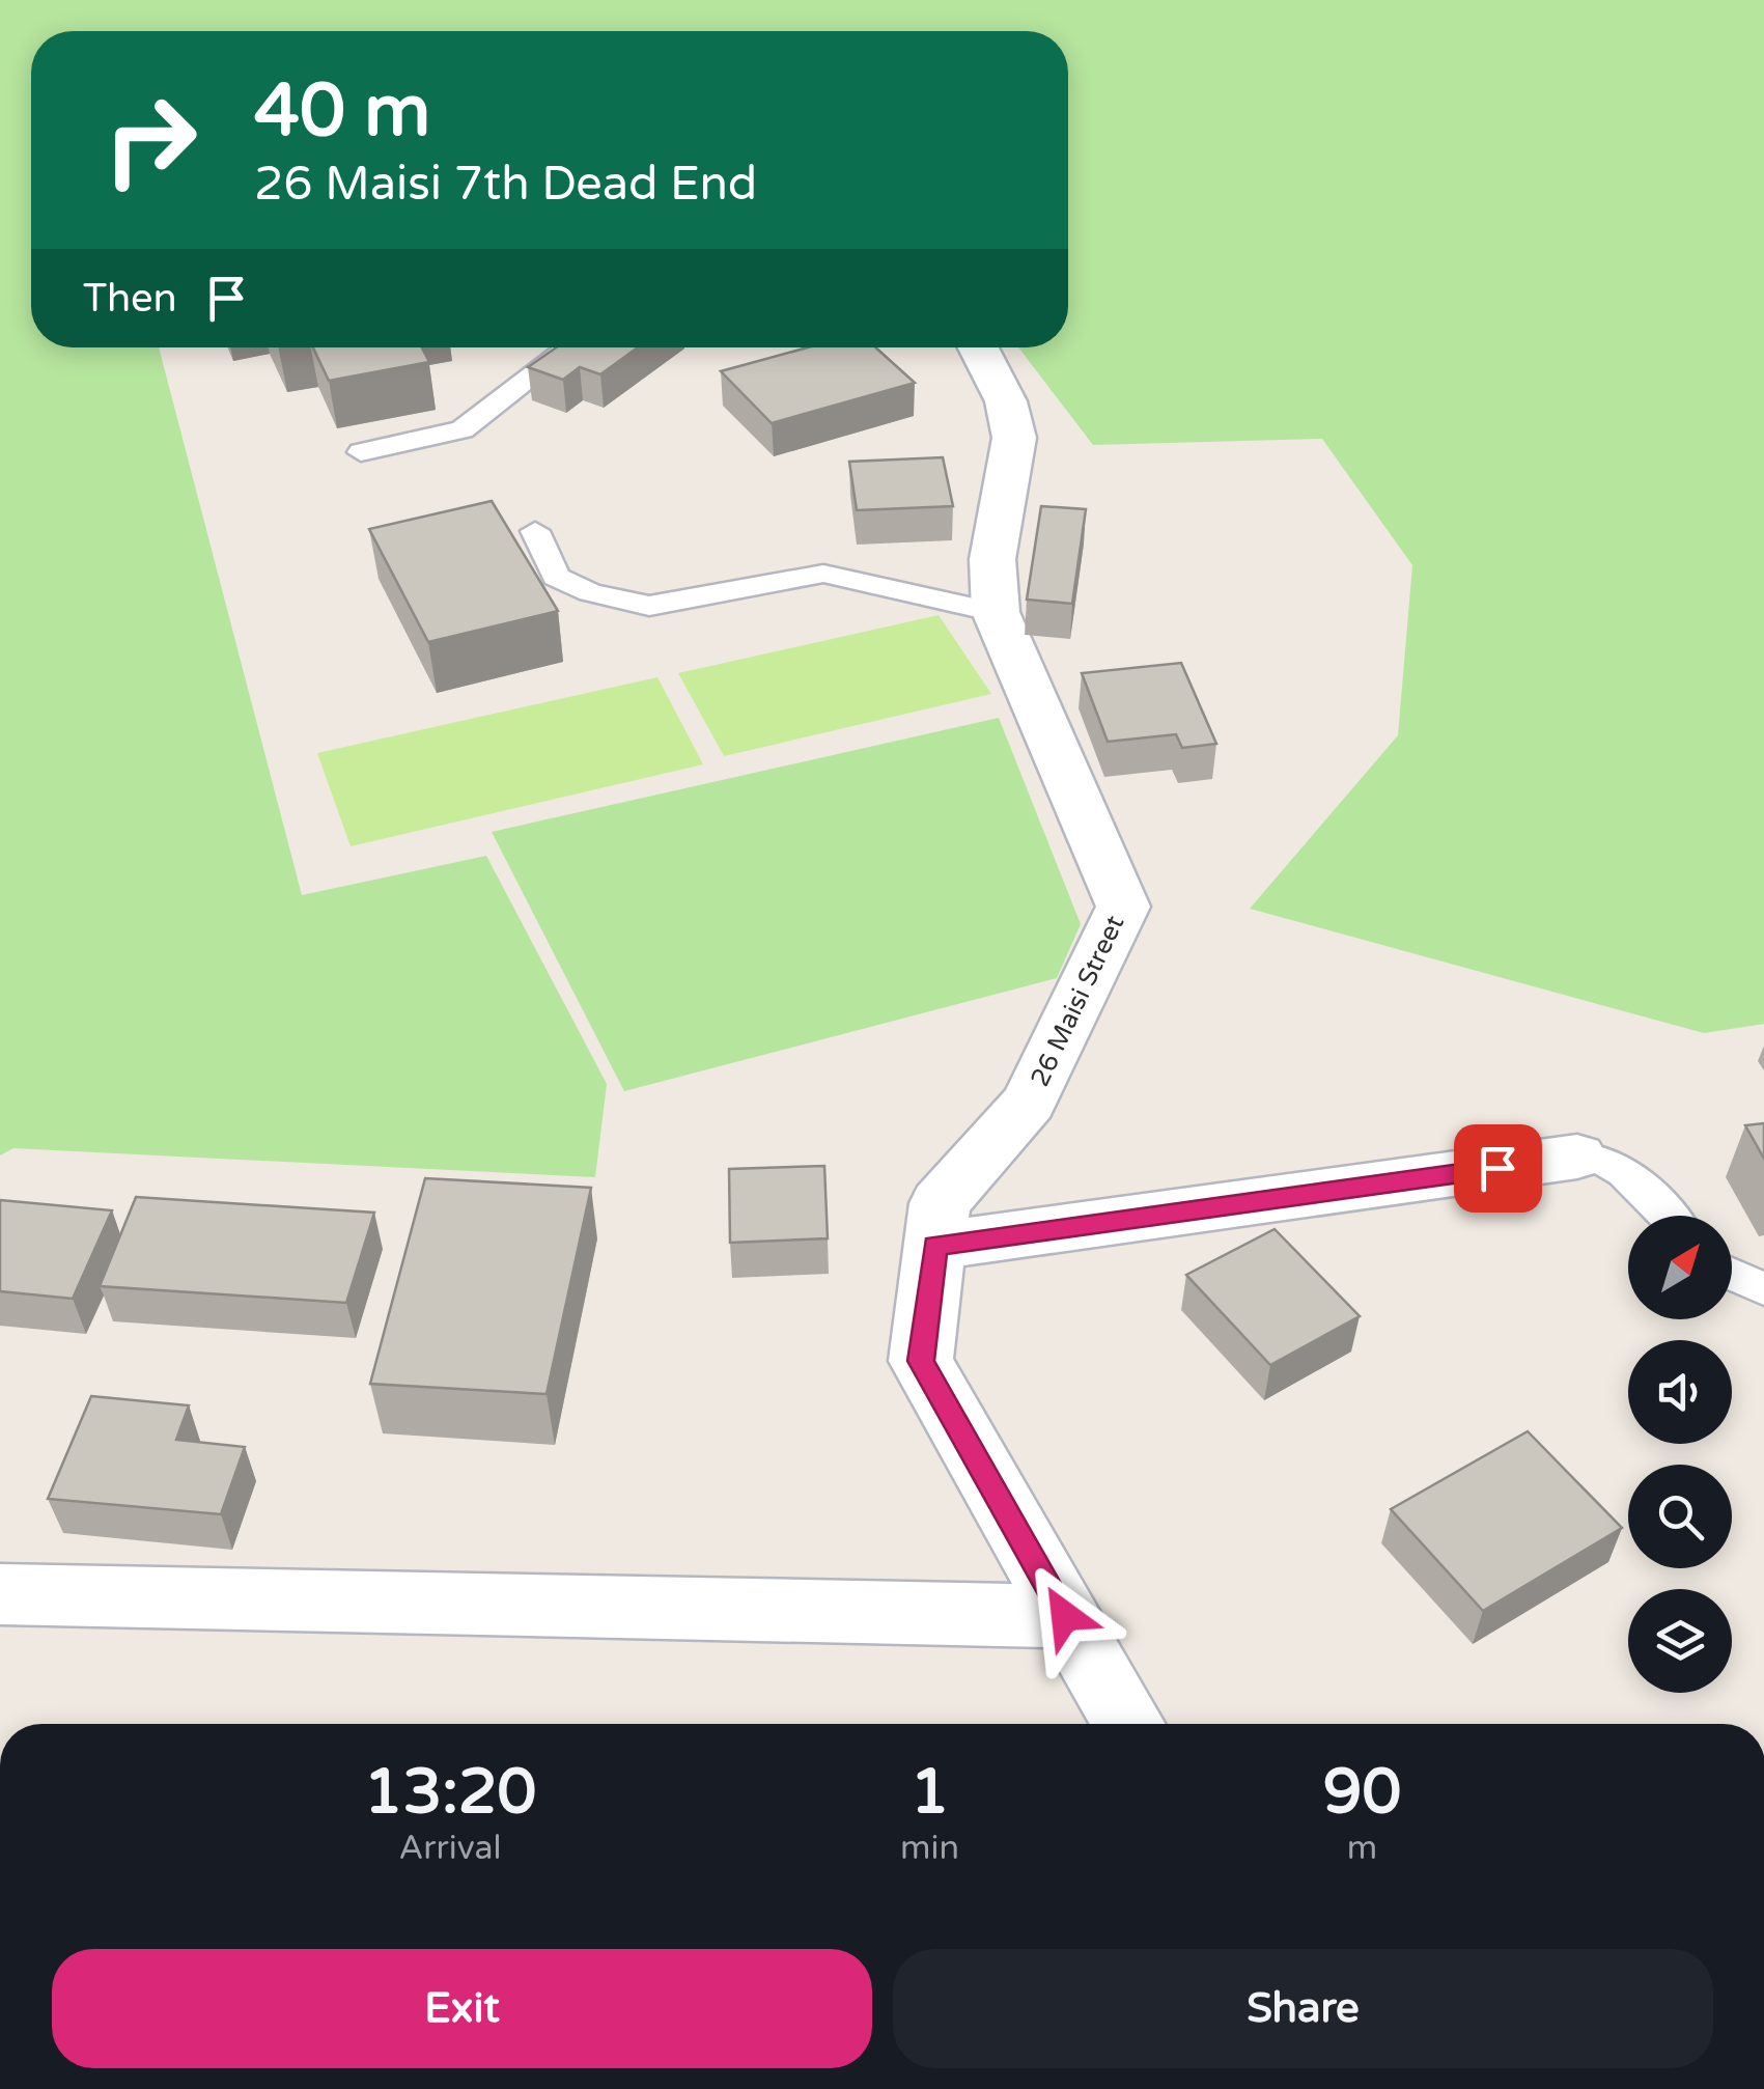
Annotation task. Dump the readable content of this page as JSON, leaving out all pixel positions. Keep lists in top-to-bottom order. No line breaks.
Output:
{"streets":{"street":["26 Maisi Street"]},"north":"top right","page":{"turn":["40 m","26 Maisi 7th Dead End"],"then":"Then","eta":["13:20","Arrival","1","min","90","m"],"buttons":["Exit","Share"]}}
